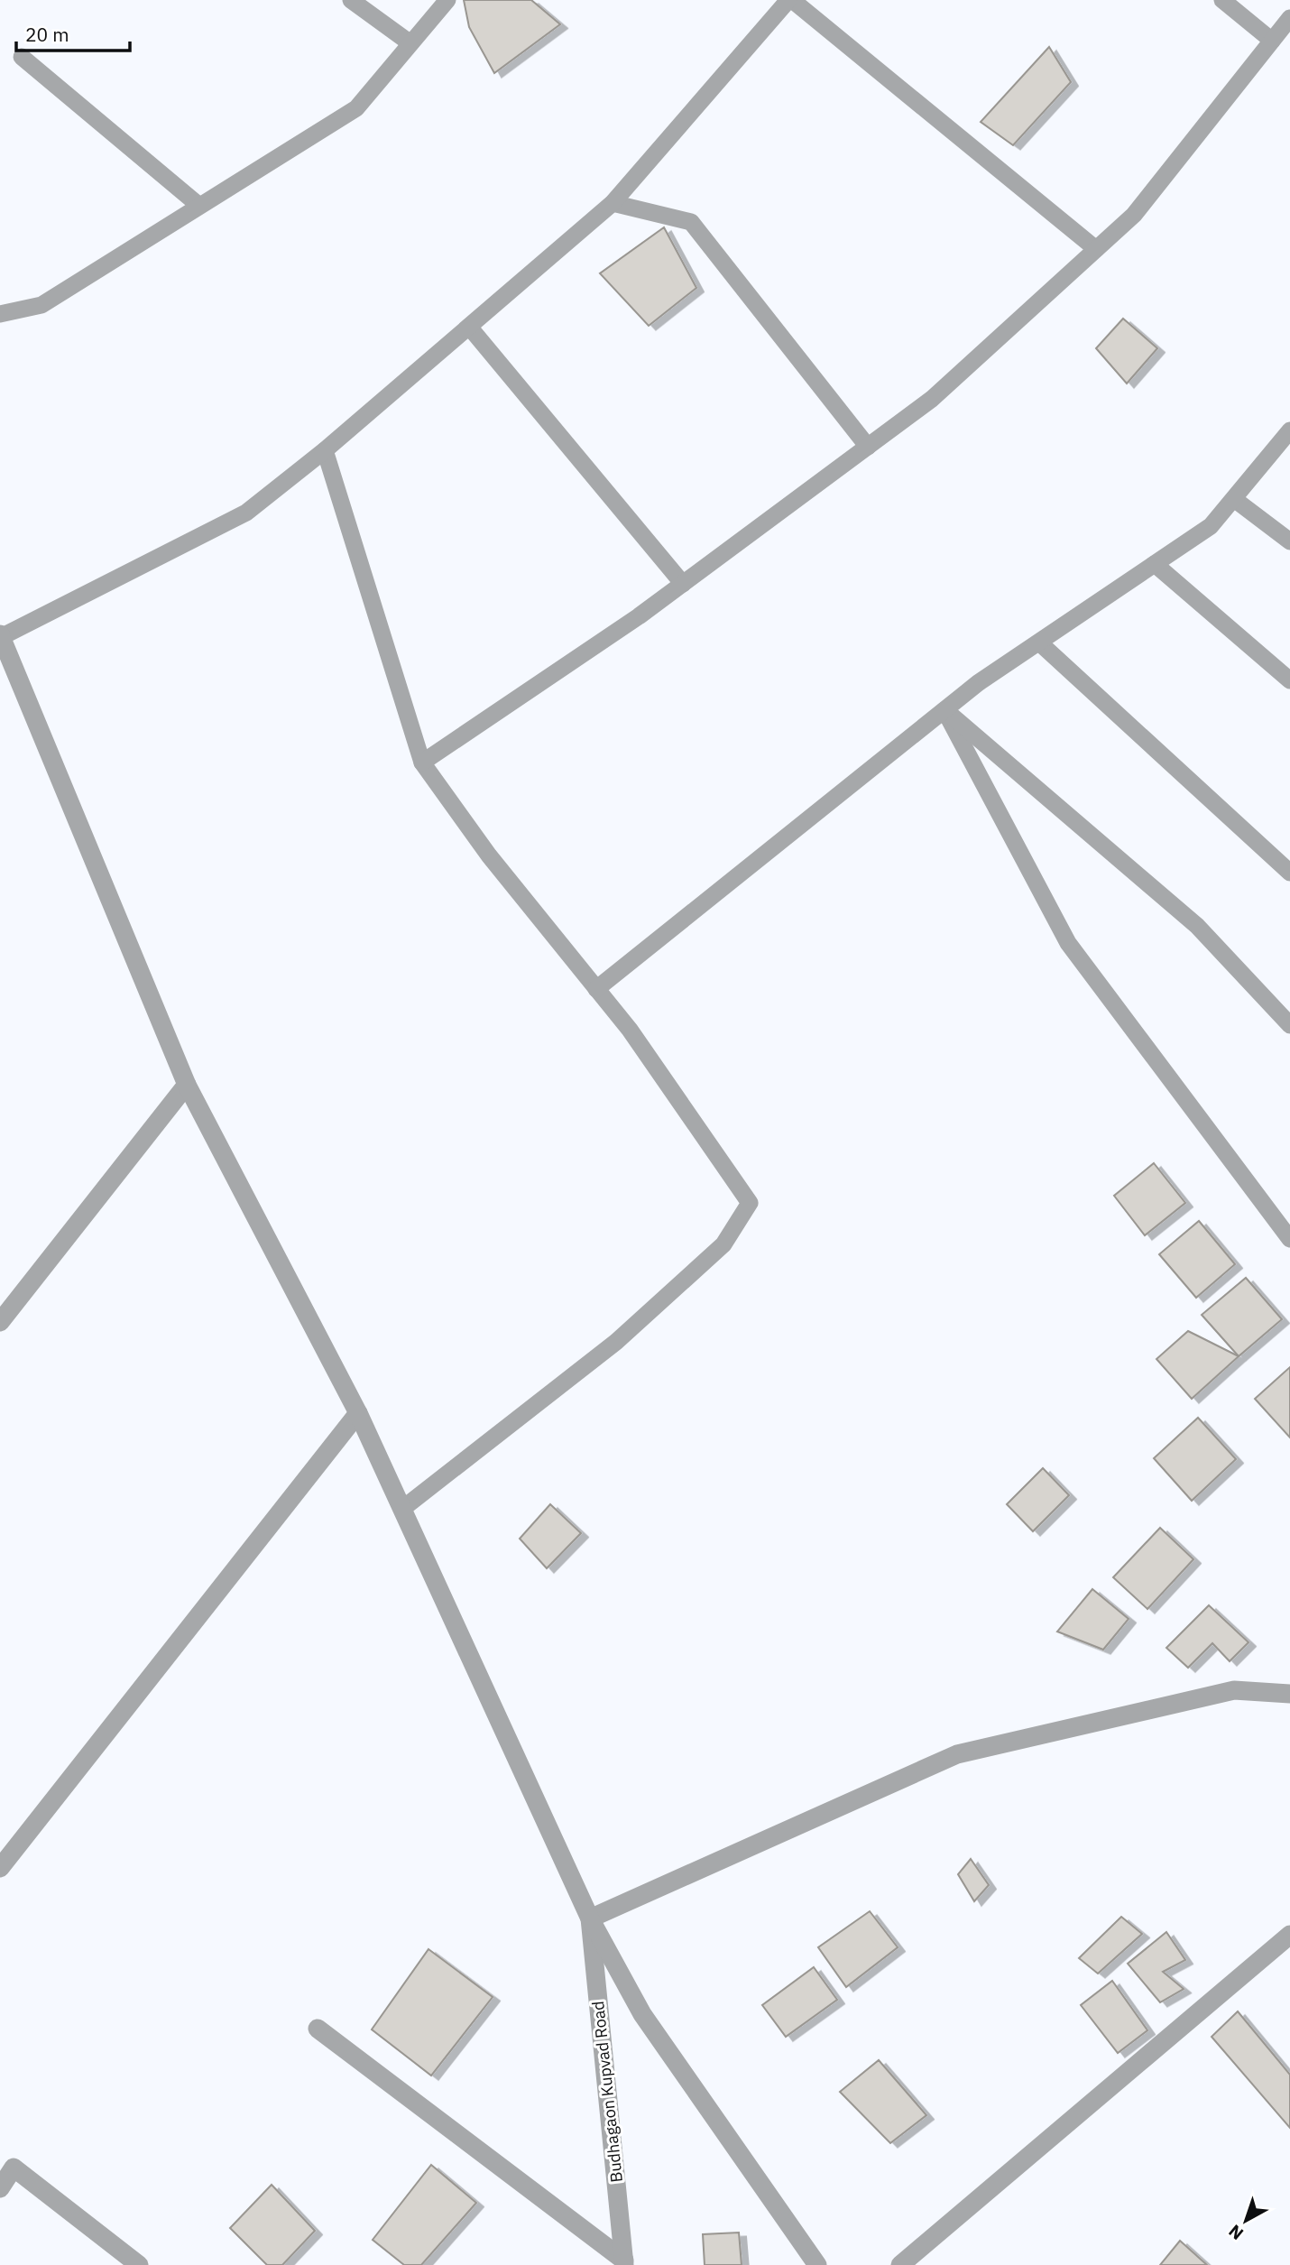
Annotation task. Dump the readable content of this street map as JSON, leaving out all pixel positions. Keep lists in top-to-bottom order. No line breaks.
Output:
{"streets":{"street":["Budhagaon Kupvad Road"]},"scale_bar":"20 m","north":"bottom left"}
